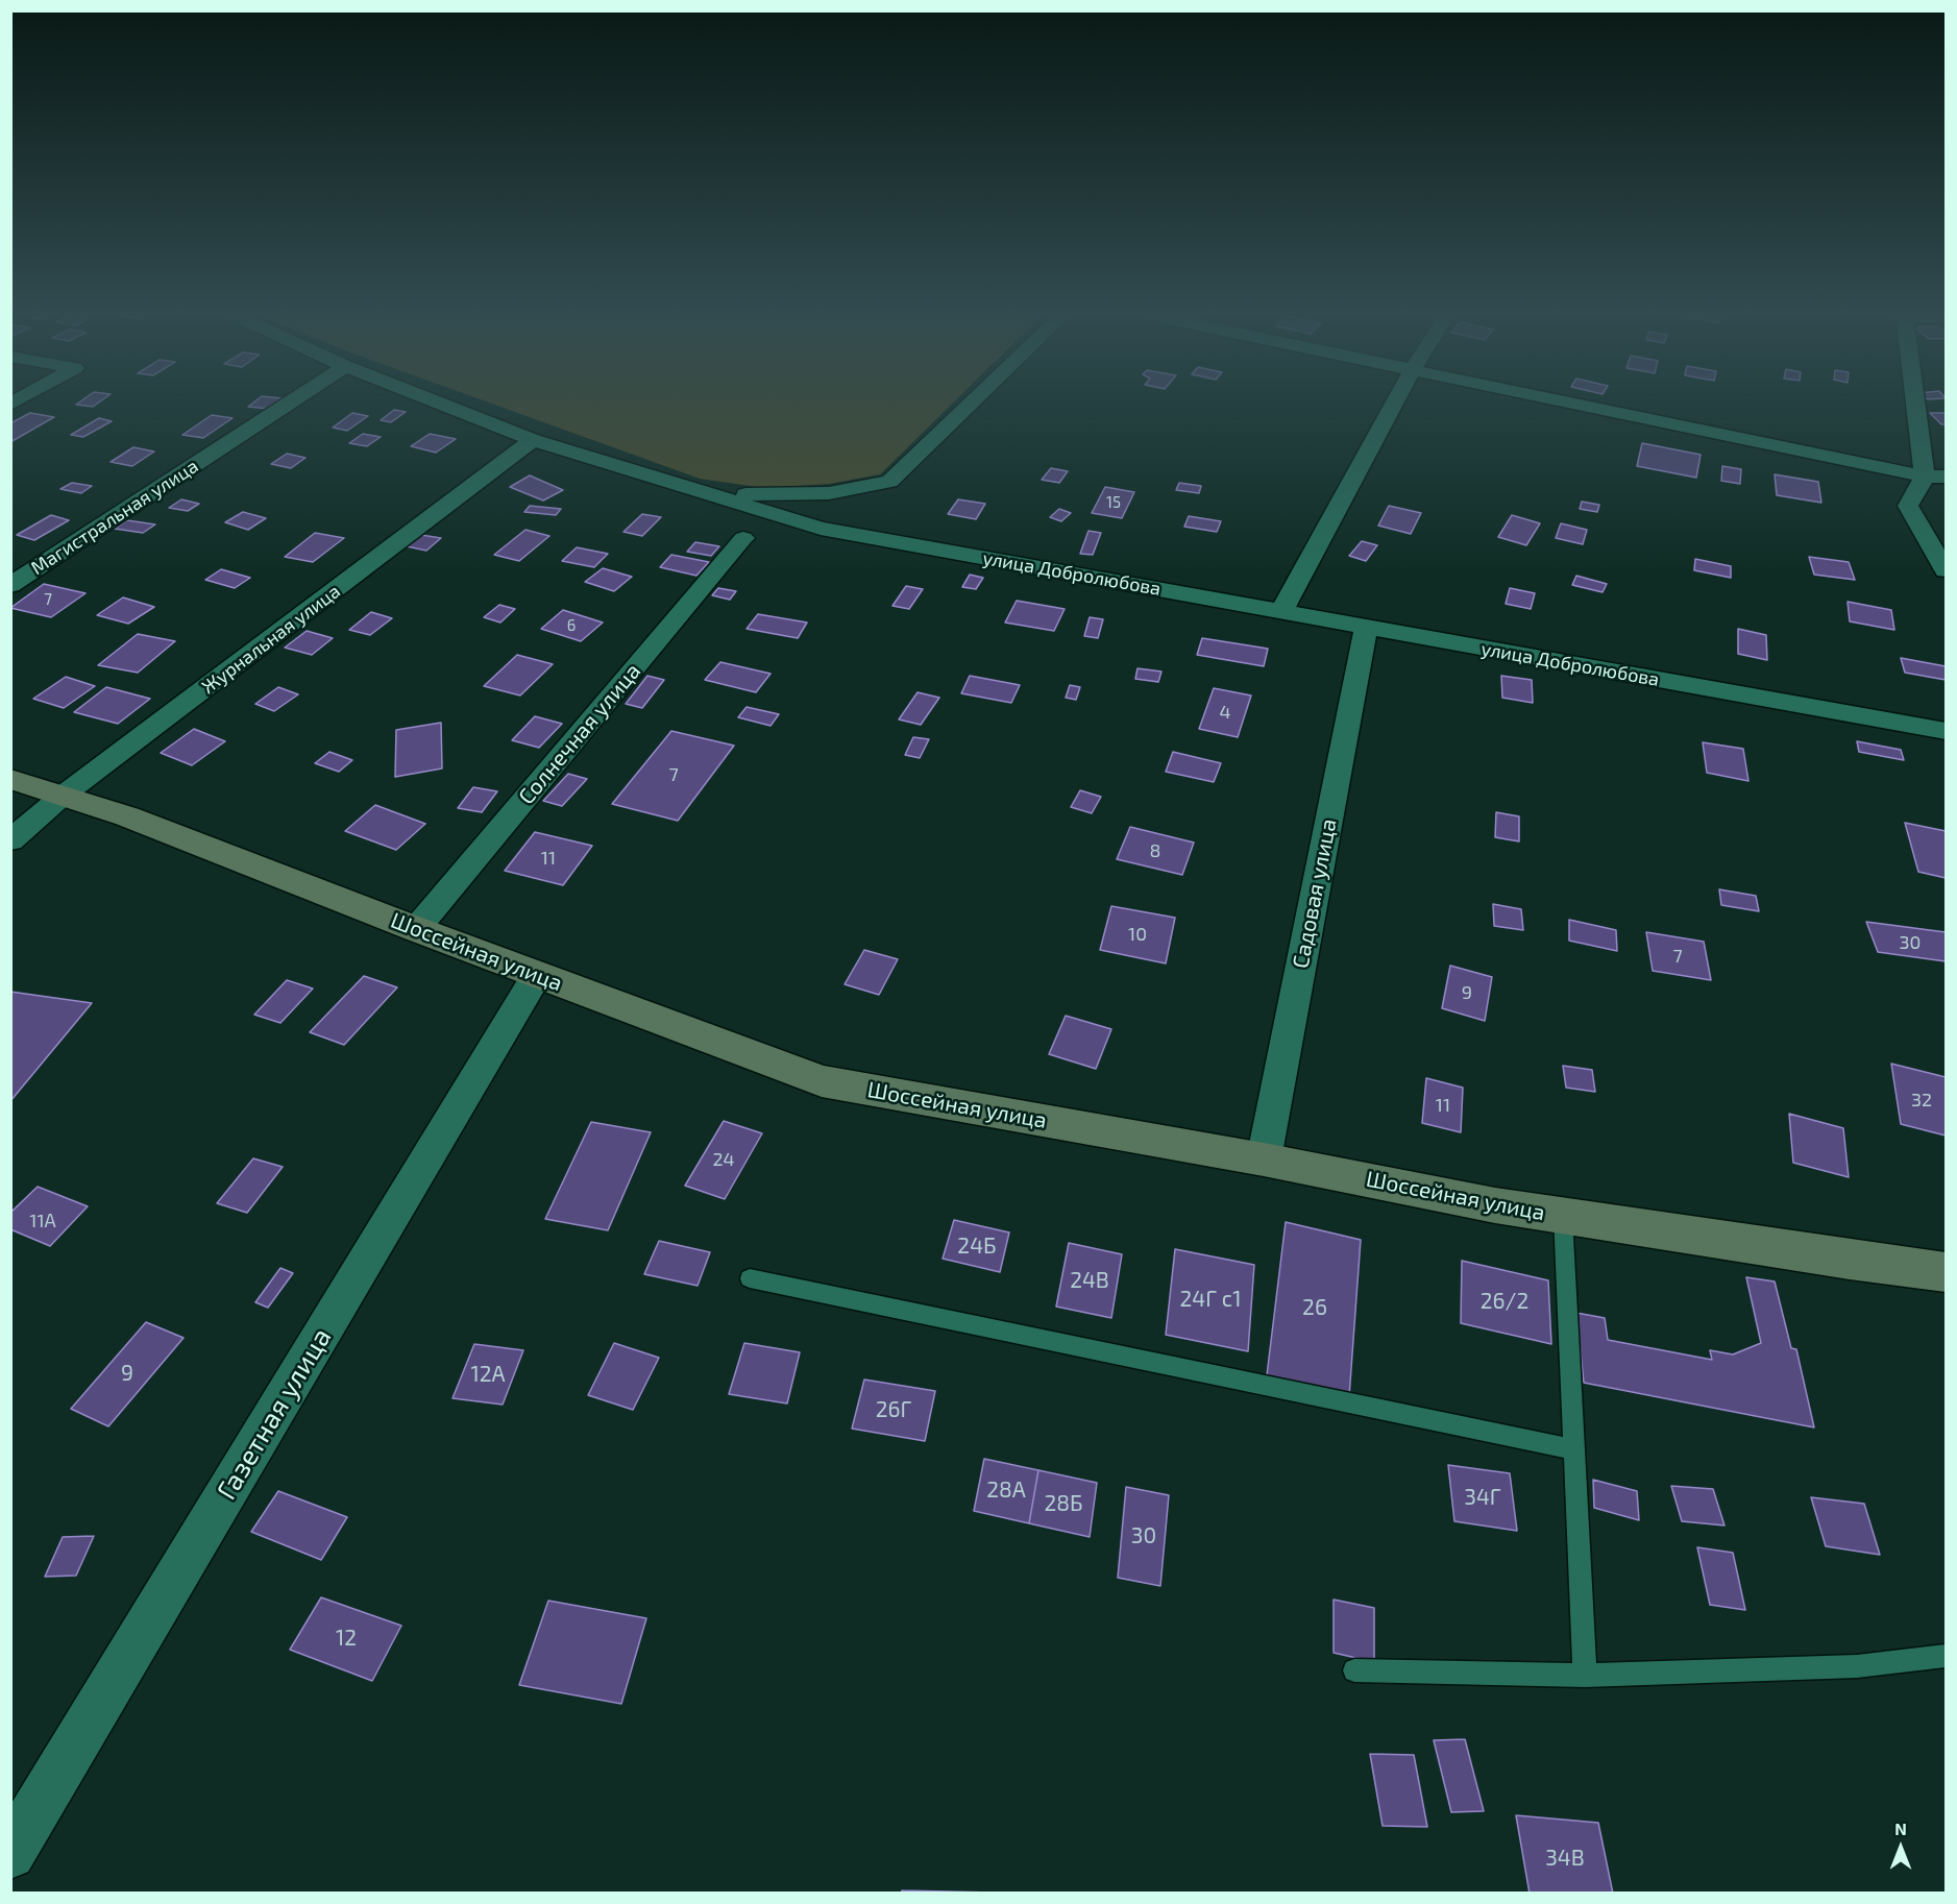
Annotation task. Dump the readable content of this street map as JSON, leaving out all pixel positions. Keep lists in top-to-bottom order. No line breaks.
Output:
{"streets":{"main road":["Шоссейная улица"],"street":["Магистральная улица","улица Добролюбова","Журнальная улица","Солнечная улица","Садовая улица","Газетная улица"]},"crossings":[["улица Добролюбова","Журнальная улица"],["улица Добролюбова","Садовая улица"],["Журнальная улица","Шоссейная улица"],["Солнечная улица","Шоссейная улица"],["Садовая улица","Шоссейная улица"],["Шоссейная улица","Газетная улица"]],"house_numbers":["15","7","6","4","7","8","11","10","30","7","9","32","11","24","11А","24Б","24В","24Г с1","26/2","26","9","12А","26Г","28А","34Г","28Б","30","12","34В"],"north":"top"}
